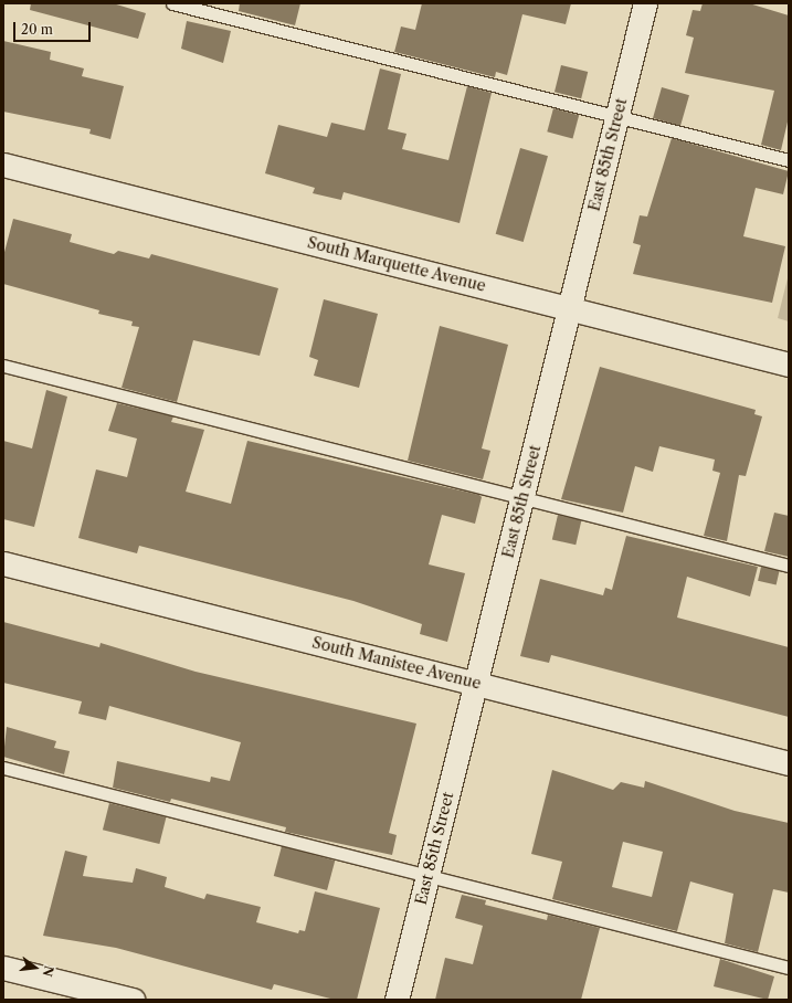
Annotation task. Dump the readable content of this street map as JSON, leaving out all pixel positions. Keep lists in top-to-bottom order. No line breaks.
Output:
{"streets":{"street":["East 85th Street","South Marquette Avenue","South Manistee Avenue"]},"crossings":[["East 85th Street","South Marquette Avenue"],["East 85th Street","South Manistee Avenue"]],"scale_bar":"20 m","north":"right"}
